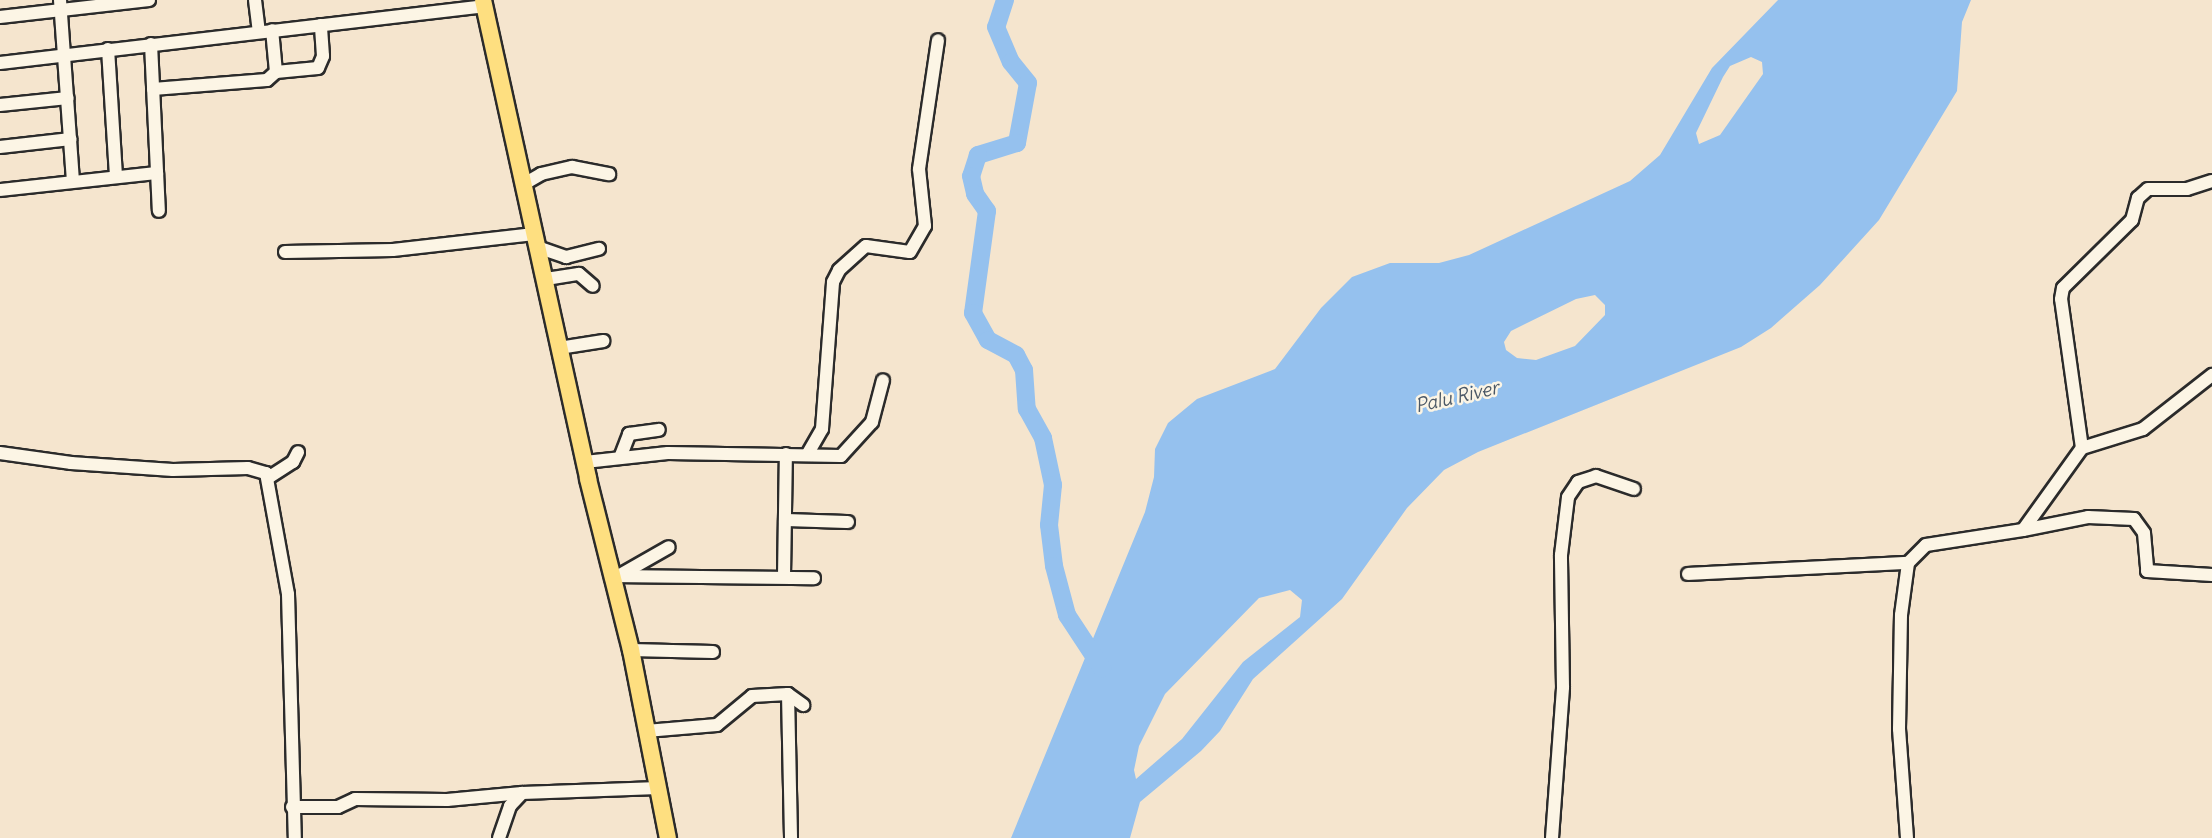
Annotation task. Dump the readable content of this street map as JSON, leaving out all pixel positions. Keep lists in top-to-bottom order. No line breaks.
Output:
{"water":["Palu River"]}
